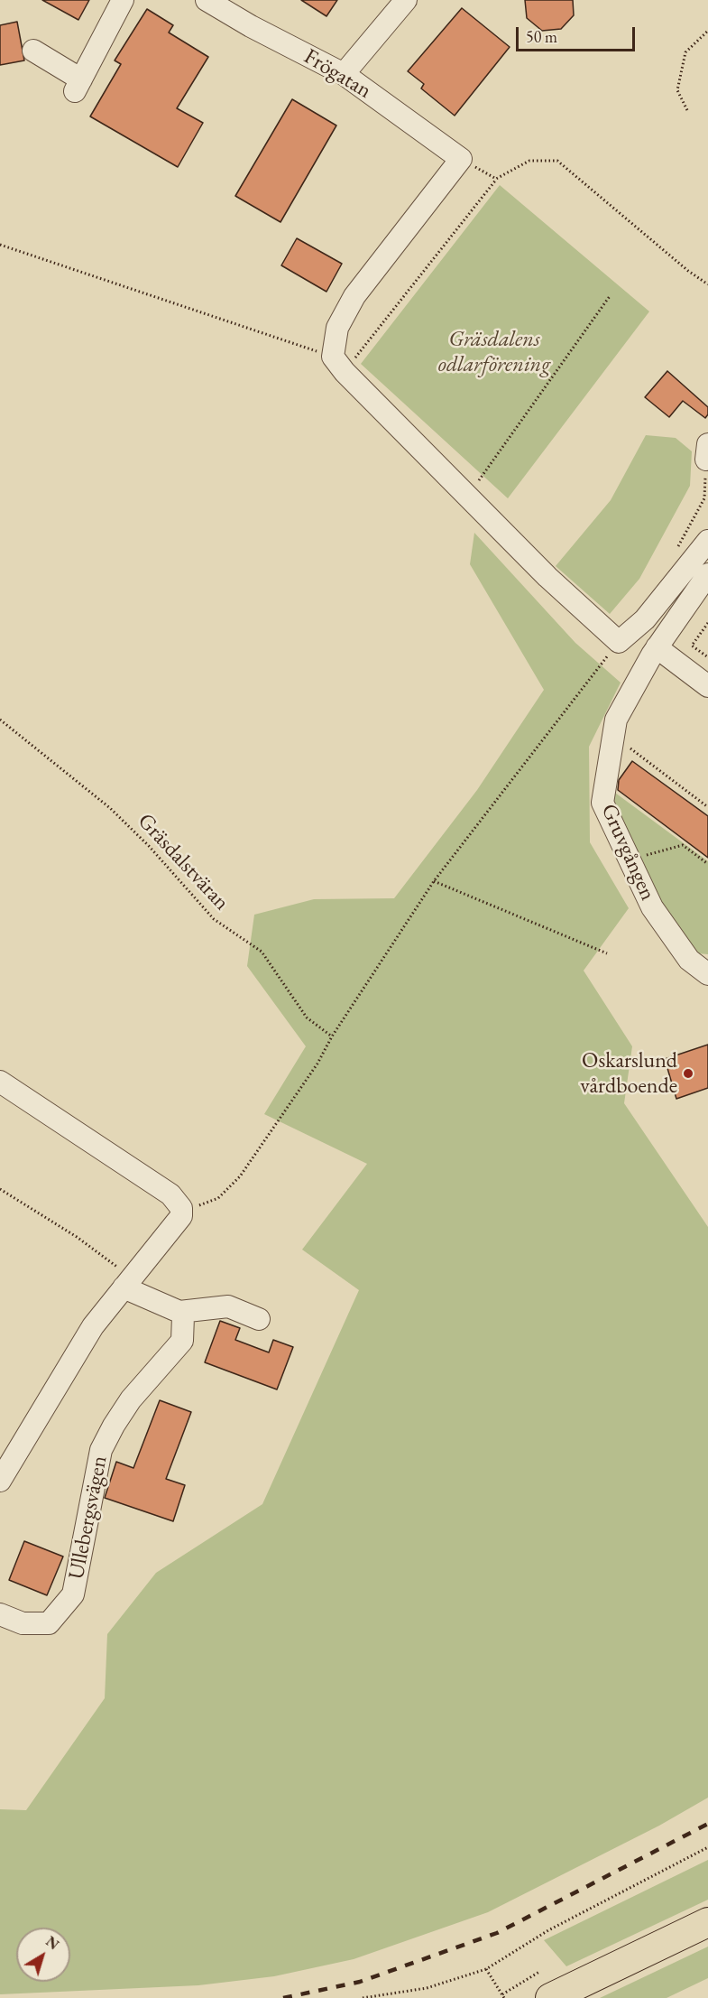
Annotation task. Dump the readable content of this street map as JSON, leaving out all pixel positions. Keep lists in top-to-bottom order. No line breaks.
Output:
{"streets":{"street":["Frögatan","Gruvgången","Ullebergsvägen"],"path":["Gräsdalstväran"]},"parks":["Gräsdalens odlarförening"],"places":["Oskarslund vårdboende"],"scale_bar":"50 m","north":"top right"}
